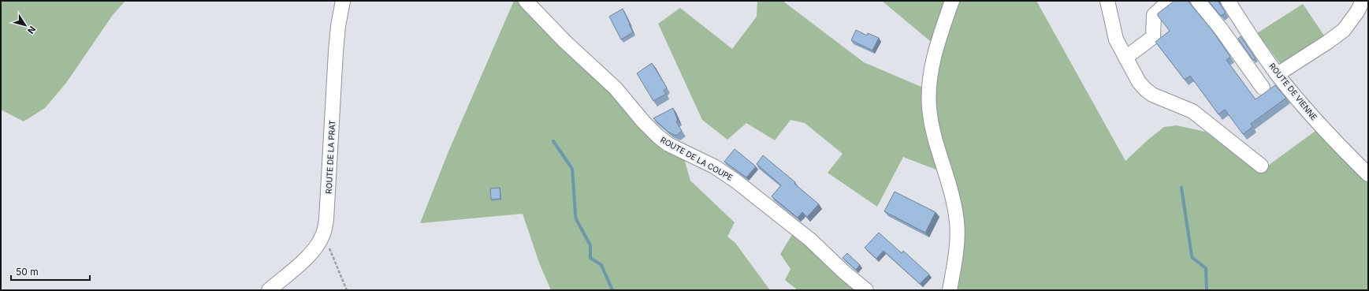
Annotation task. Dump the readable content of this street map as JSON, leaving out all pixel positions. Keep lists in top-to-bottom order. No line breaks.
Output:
{"streets":{"street":["ROUTE DE VIENNE","ROUTE DE LA PRAT","ROUTE DE LA COUPE"]},"scale_bar":"50 m","north":"bottom right"}
